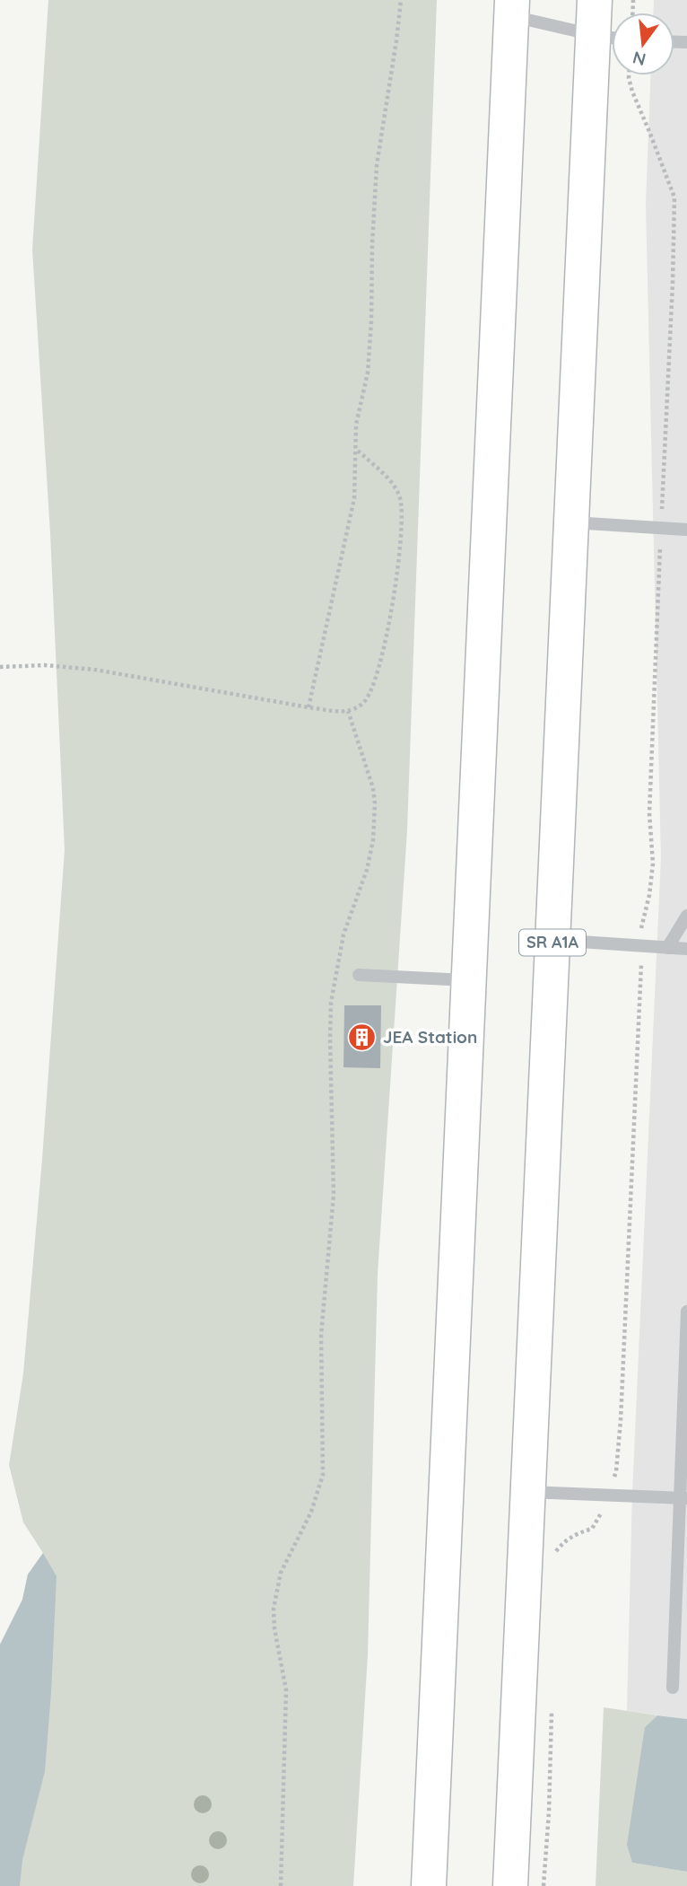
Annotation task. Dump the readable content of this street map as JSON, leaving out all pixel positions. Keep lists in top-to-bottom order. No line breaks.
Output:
{"streets":{"main road":["SR A1A"]},"places":{"building":["JEA Station"]},"north":"bottom"}
